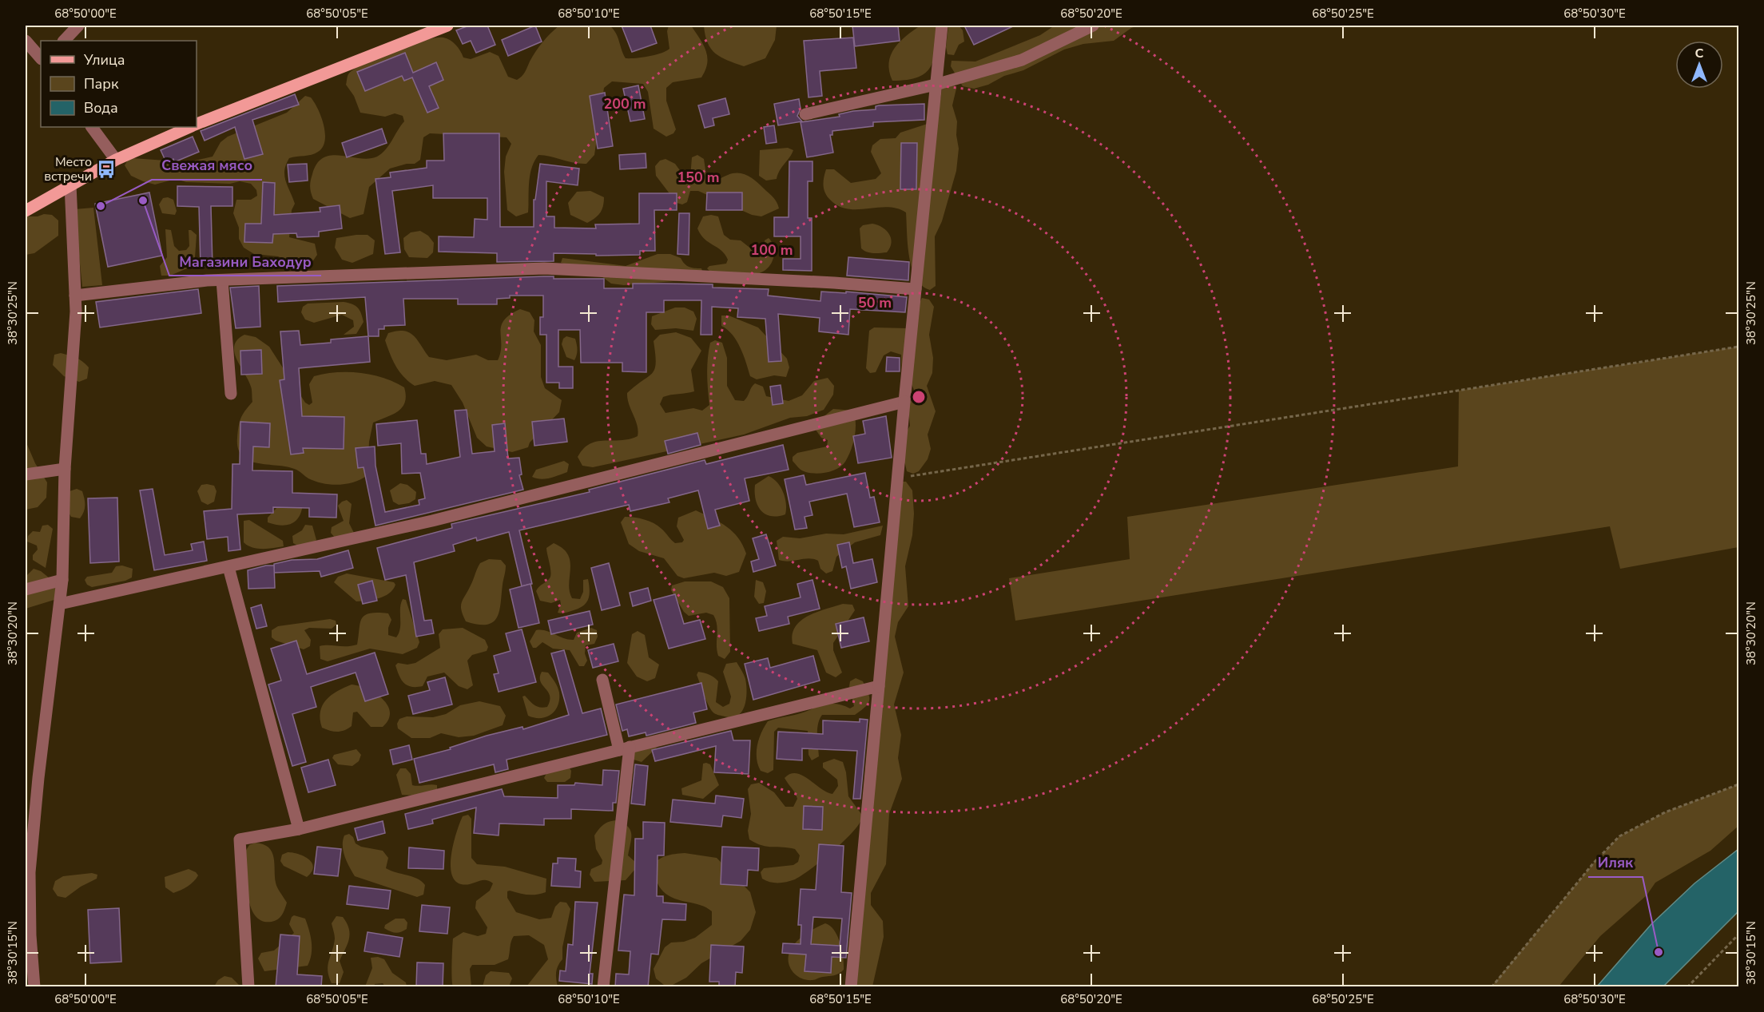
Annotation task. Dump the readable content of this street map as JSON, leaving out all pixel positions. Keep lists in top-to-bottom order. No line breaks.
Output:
{"places":{"bus stop":["Место встречи"],"other":["Магазини Баходур","Свежая мясо","Иляк"]},"legend":["Улица","Парк","Вода"],"north":"top","coordinates":["68°50'00\"E","68°50'05\"E","68°50'10\"E","68°50'15\"E","68°50'20\"E","68°50'25\"E","68°50'30\"E","38°30'25\"N","38°30'20\"N","38°30'15\"N"],"rings":["200 m","150 m","100 m","50 m"]}
